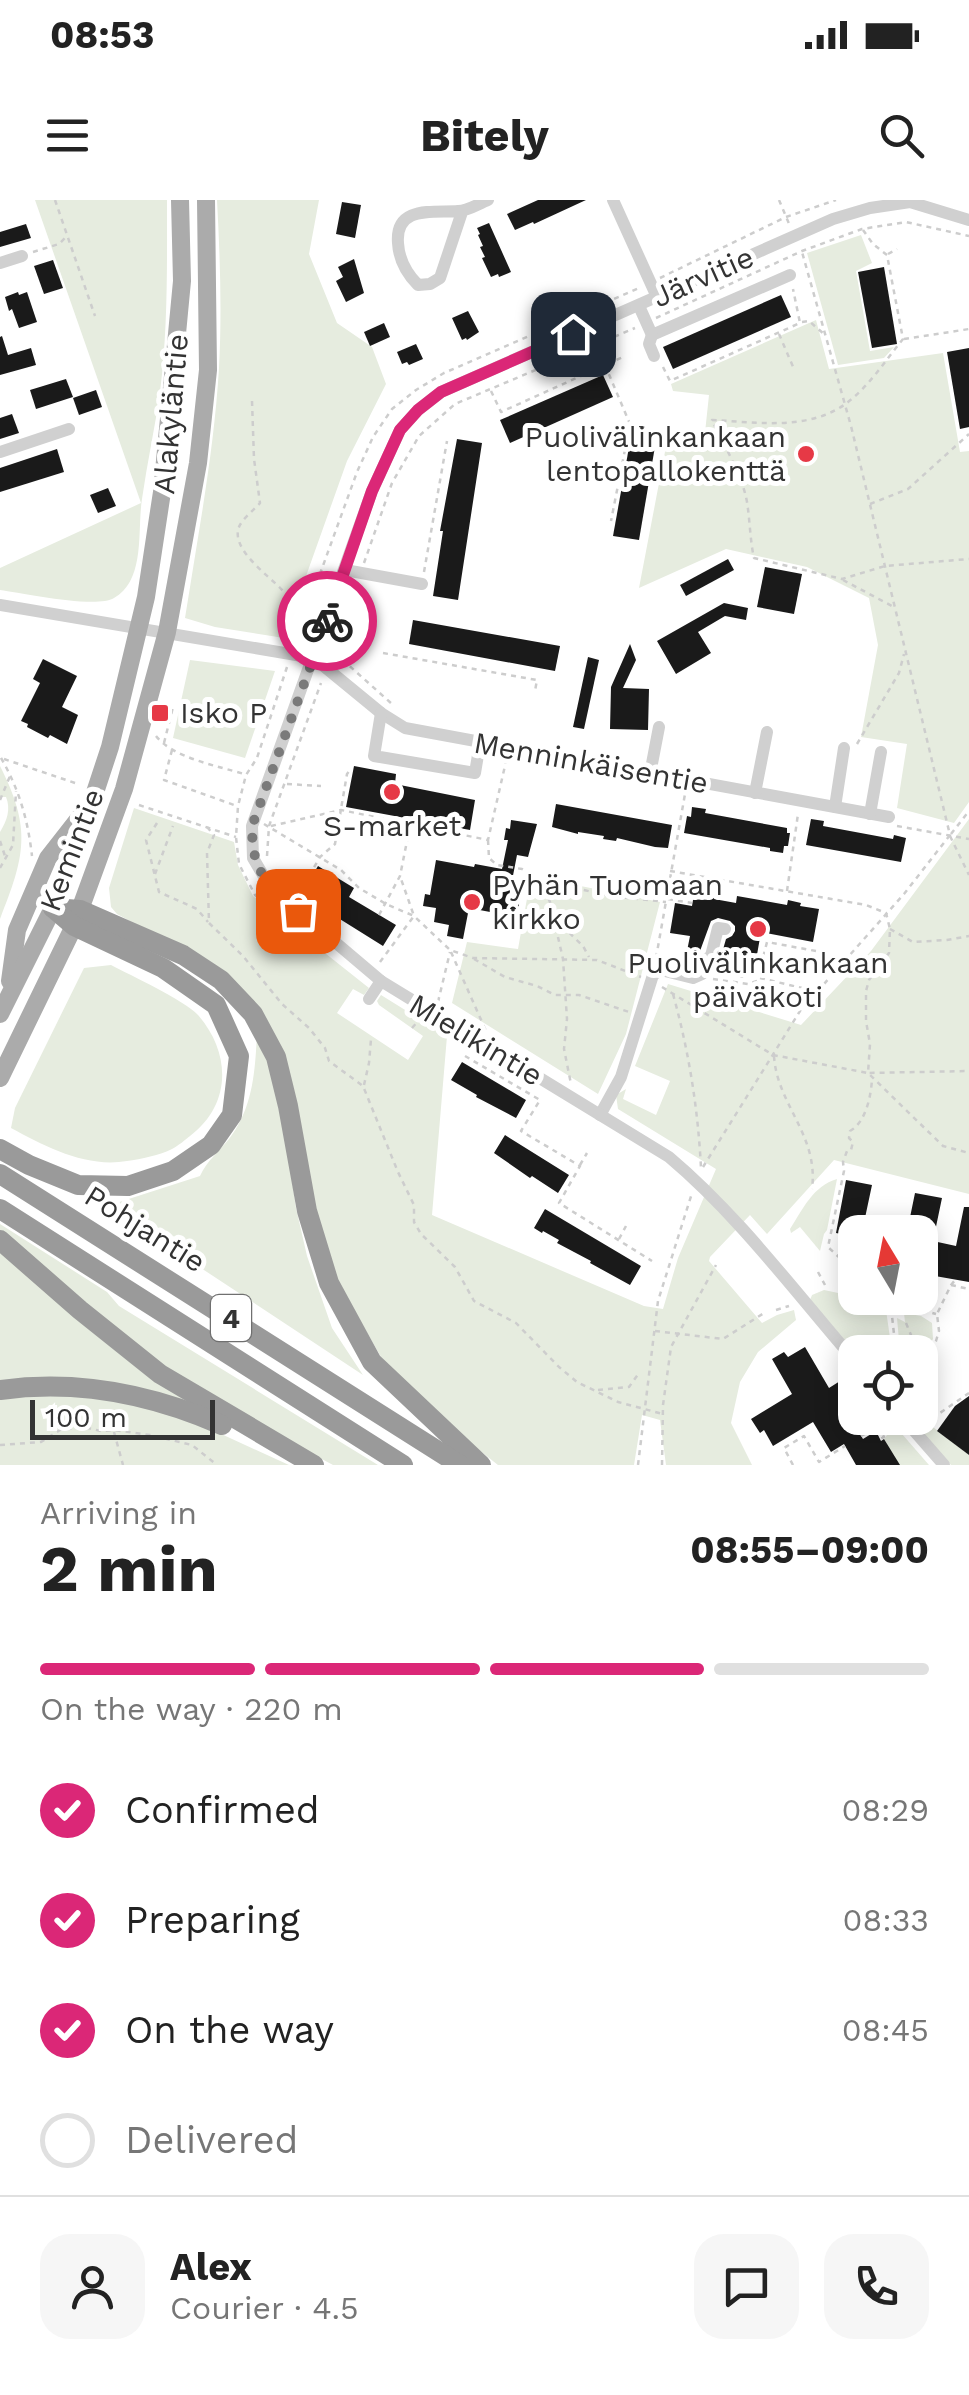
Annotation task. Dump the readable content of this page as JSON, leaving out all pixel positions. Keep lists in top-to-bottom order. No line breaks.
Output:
{"streets":{"highway":["Pohjantie","4"],"main road":["Alakyläntie","Kemintie"],"street":["Järvitie","Menninkäisentie","Mielikintie"]},"crossings":[["Järvitie","Menninkäisentie"],["Järvitie","Mielikintie"],["Alakyläntie","Kemintie"],["Menninkäisentie","Mielikintie"]],"places":{"other":["Puolivälinkankaan lentopallokenttä","S-market","Pyhän Tuomaan kirkko","Puolivälinkankaan päiväkoti"],"transit":["Isko P"]},"scale_bar":"100 m","north":"top","page":{"status":"08:53","header":"Bitely","scale":"100 m","heading":["2 min","Arriving in","08:55–09:00"],"panel":["Alex","Courier · 4.5"],"bar":"On the way · 220 m","list":[["Confirmed","08:29"],["Preparing","08:33"],["On the way","08:45"],"Delivered"]}}
